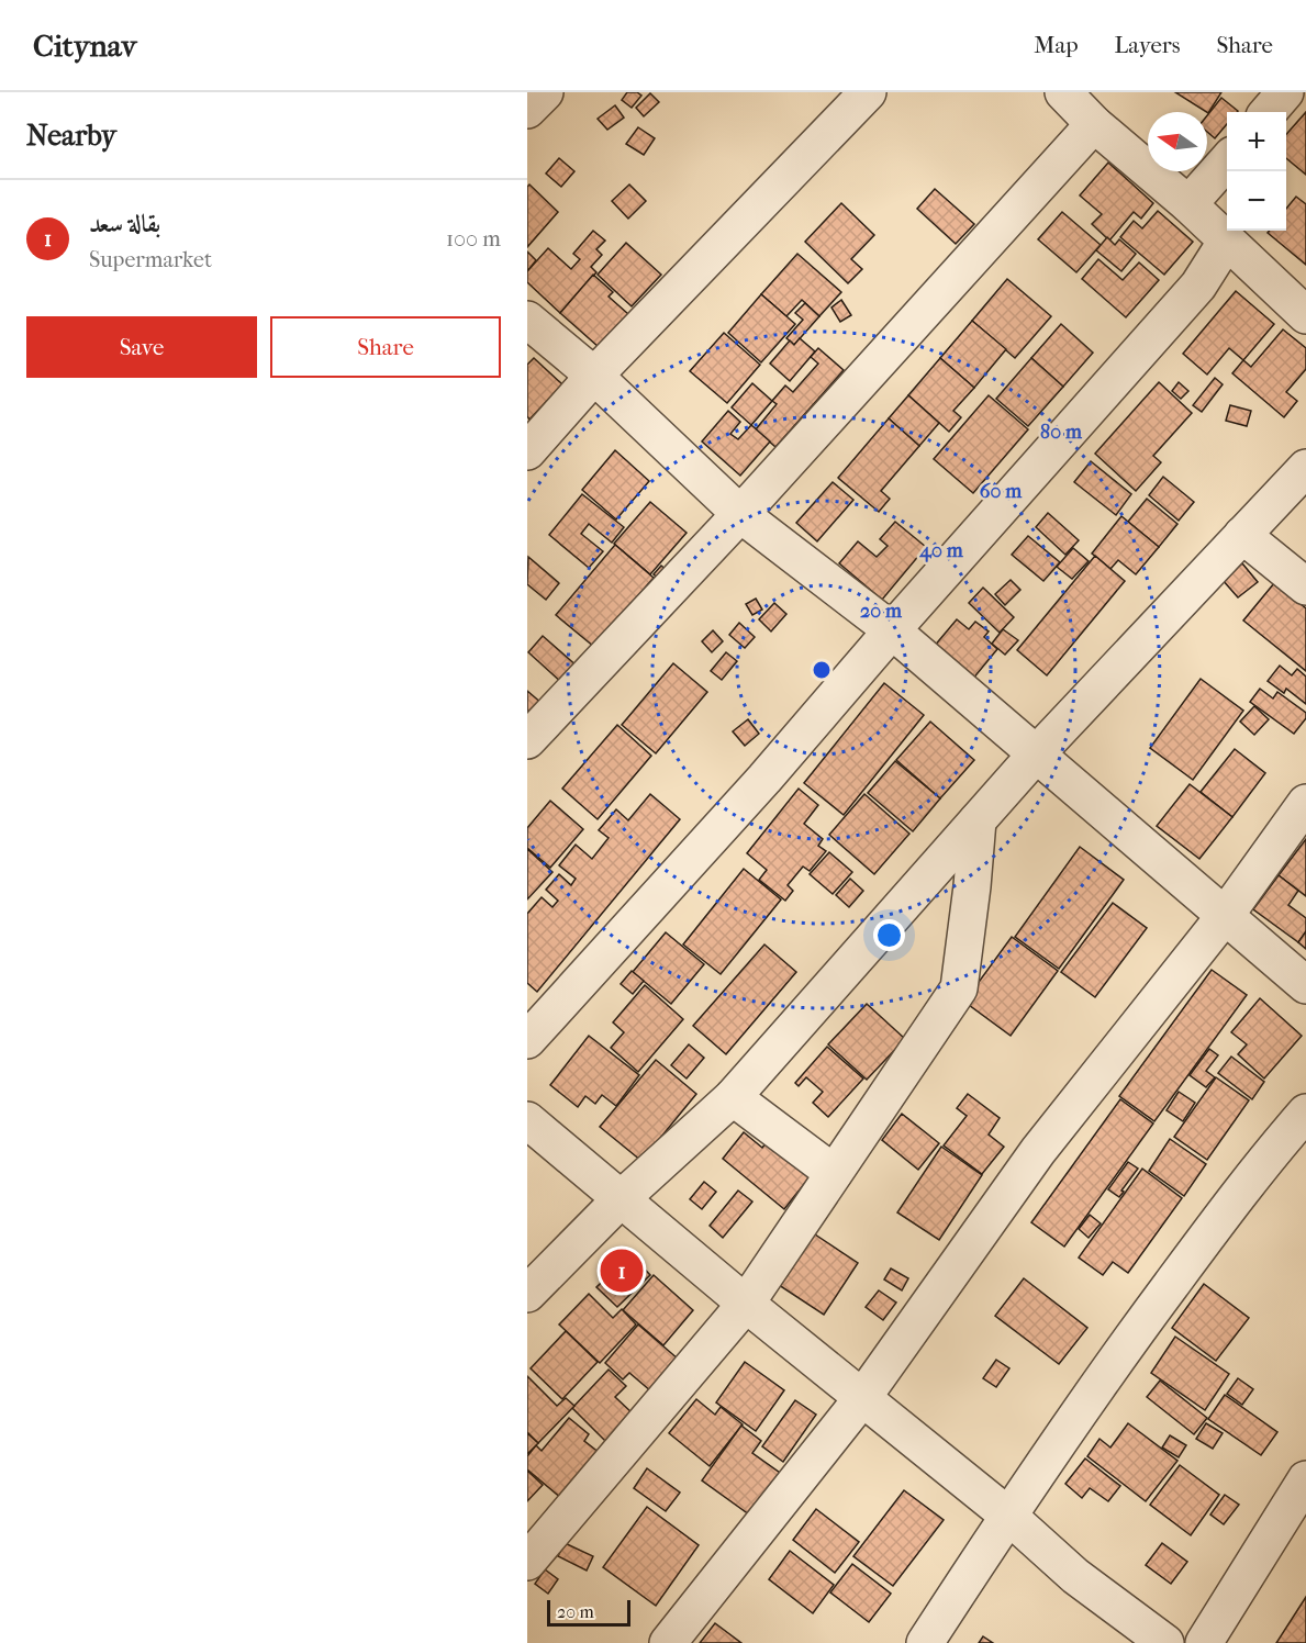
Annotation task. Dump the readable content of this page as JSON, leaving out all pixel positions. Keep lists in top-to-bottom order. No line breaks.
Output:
{"scale_bar":"20 m","north":"left","page":{"header":"Citynav","nav":["Map","Layers","Share"],"heading":"Nearby","map_buttons":["+","−"],"list":[{"mark":"1","name":"بقالة سعد","note":"Supermarket","value":"100 m"}],"buttons":["Save","Share"],"pins":"1","scale":"20 m"},"rings":["80 m","60 m","40 m","20 m"]}
